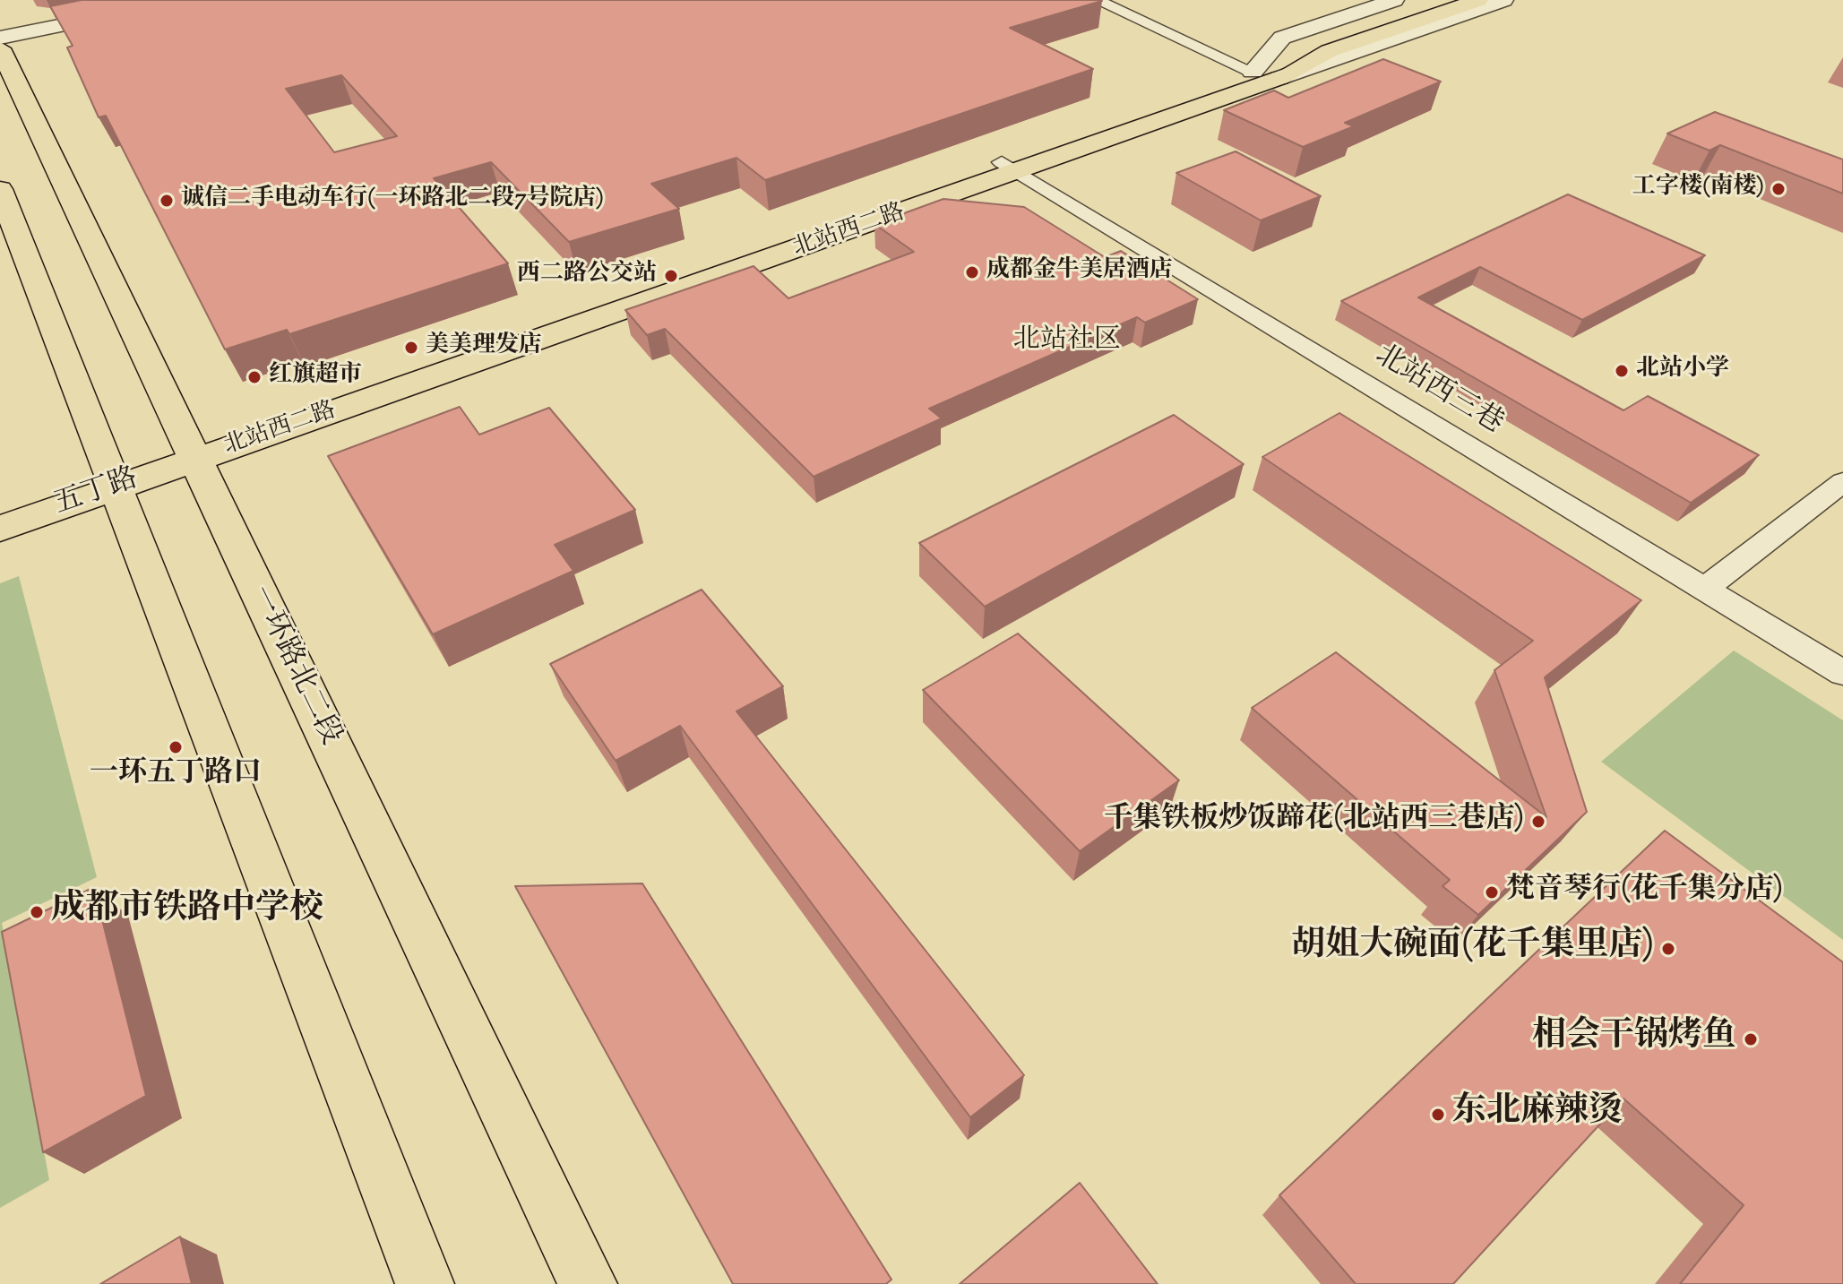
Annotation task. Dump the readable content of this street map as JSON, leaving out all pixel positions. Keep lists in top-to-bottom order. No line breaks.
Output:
{"streets":{"main road":["北站西二路","五丁路","一环路北二段"],"street":["北站西三巷"]},"crossings":[["北站西二路","北站西三巷"],["北站西二路","五丁路"],["北站西二路","一环路北二段"],["五丁路","一环路北二段"]],"districts":["北站社区"],"places":["工字楼(南楼)","诚信二手电动车行(一环路北二段7号院店)","成都金牛美居酒店","西二路公交站","美美理发店","北站小学","红旗超市","一环五丁路口","千集铁板炒饭蹄花(北站西三巷店)","梵音琴行(花千集分店)","成都市铁路中学校","胡姐大碗面(花千集里店)","相会干锅烤鱼","东北麻辣烫"]}
